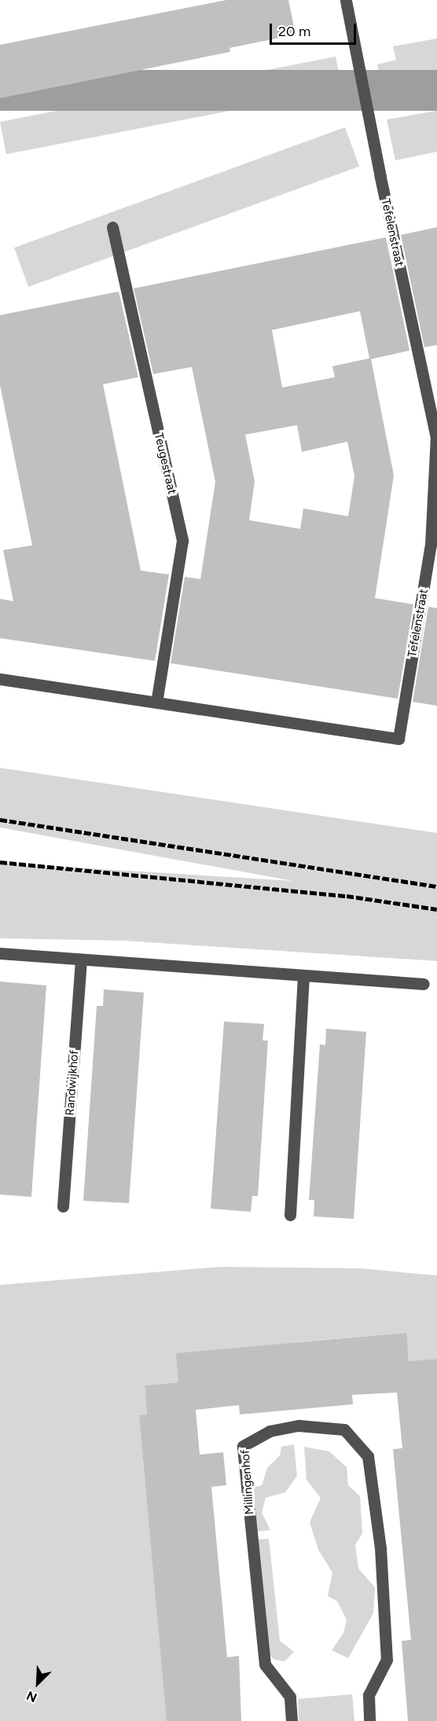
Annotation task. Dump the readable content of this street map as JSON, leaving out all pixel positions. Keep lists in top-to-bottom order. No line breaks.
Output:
{"streets":{"street":["Tefelenstraat","Teugestraat","Randwijkhof","Millingenhof"]},"crossings":[["Tefelenstraat","Teugestraat"]],"scale_bar":"20 m","north":"bottom left"}
